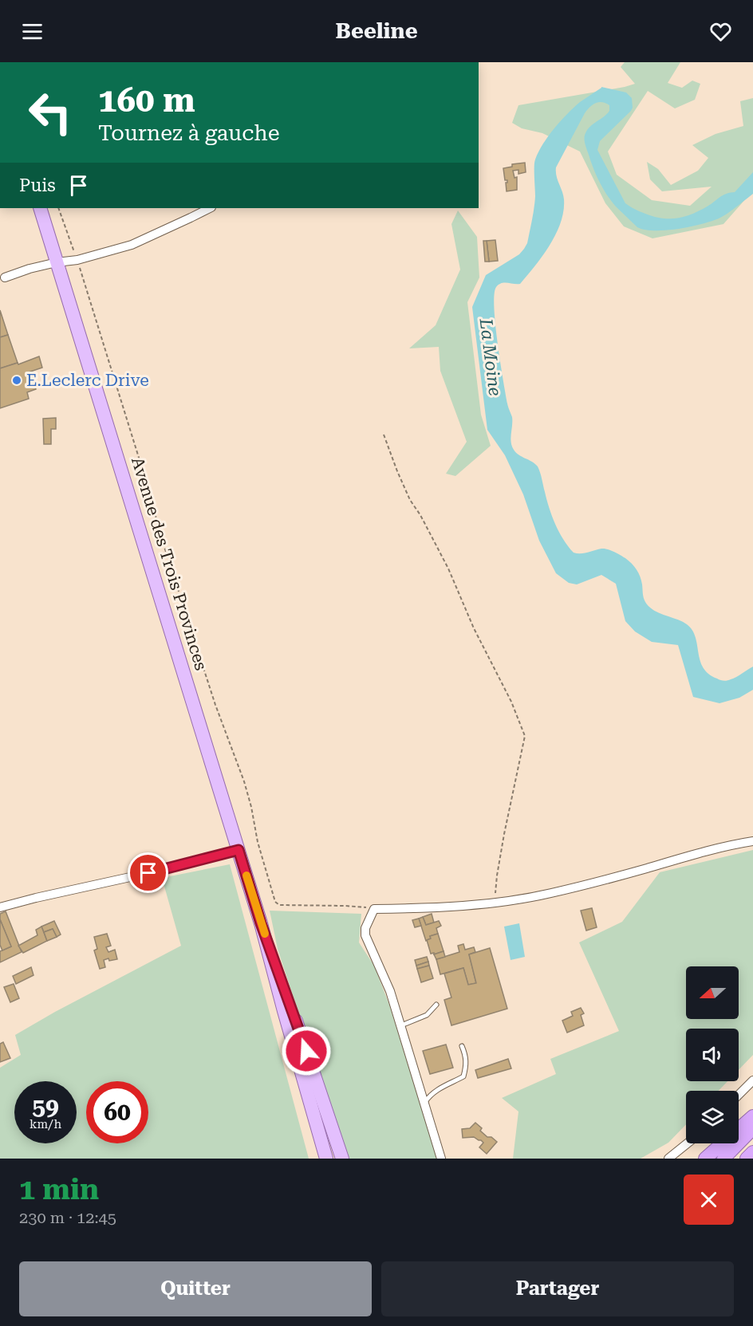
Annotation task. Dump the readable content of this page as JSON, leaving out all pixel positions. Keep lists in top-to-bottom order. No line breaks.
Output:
{"streets":{"main road":["Avenue des Trois Provinces"]},"water":["La Moine"],"places":["E.Leclerc Drive"],"north":"left","page":{"header":"Beeline","turn":["160 m","Tournez à gauche"],"then":"Puis","speed":"59 km/h","limit":"60","heading":["1 min","230 m · 12:45"],"buttons":["Quitter","Partager"]}}
